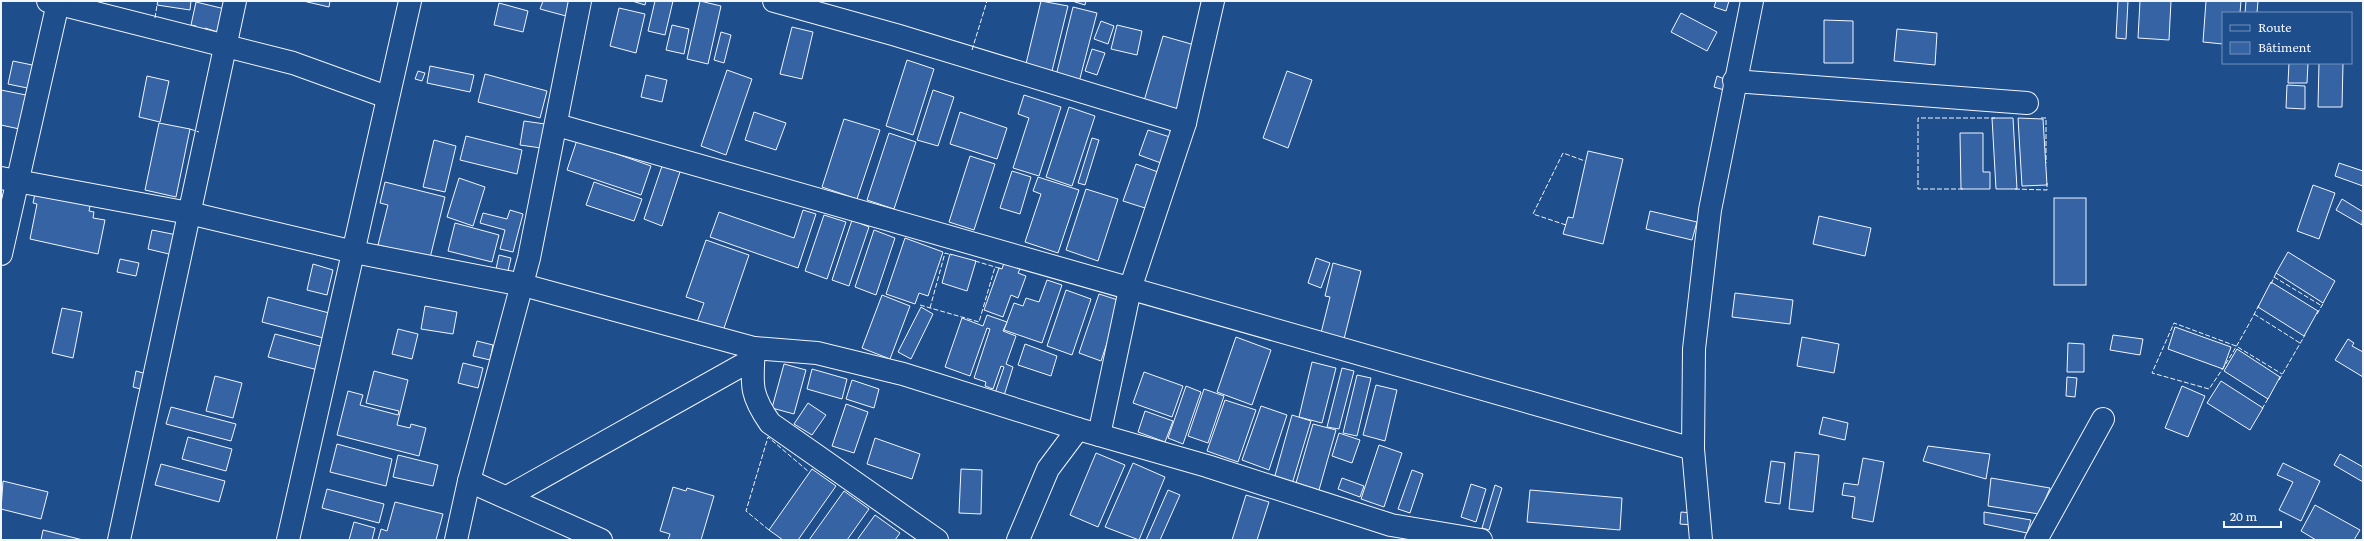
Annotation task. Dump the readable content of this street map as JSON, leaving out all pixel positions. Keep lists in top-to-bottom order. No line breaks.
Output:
{"legend":["Route","Bâtiment"],"scale_bar":"20 m"}
